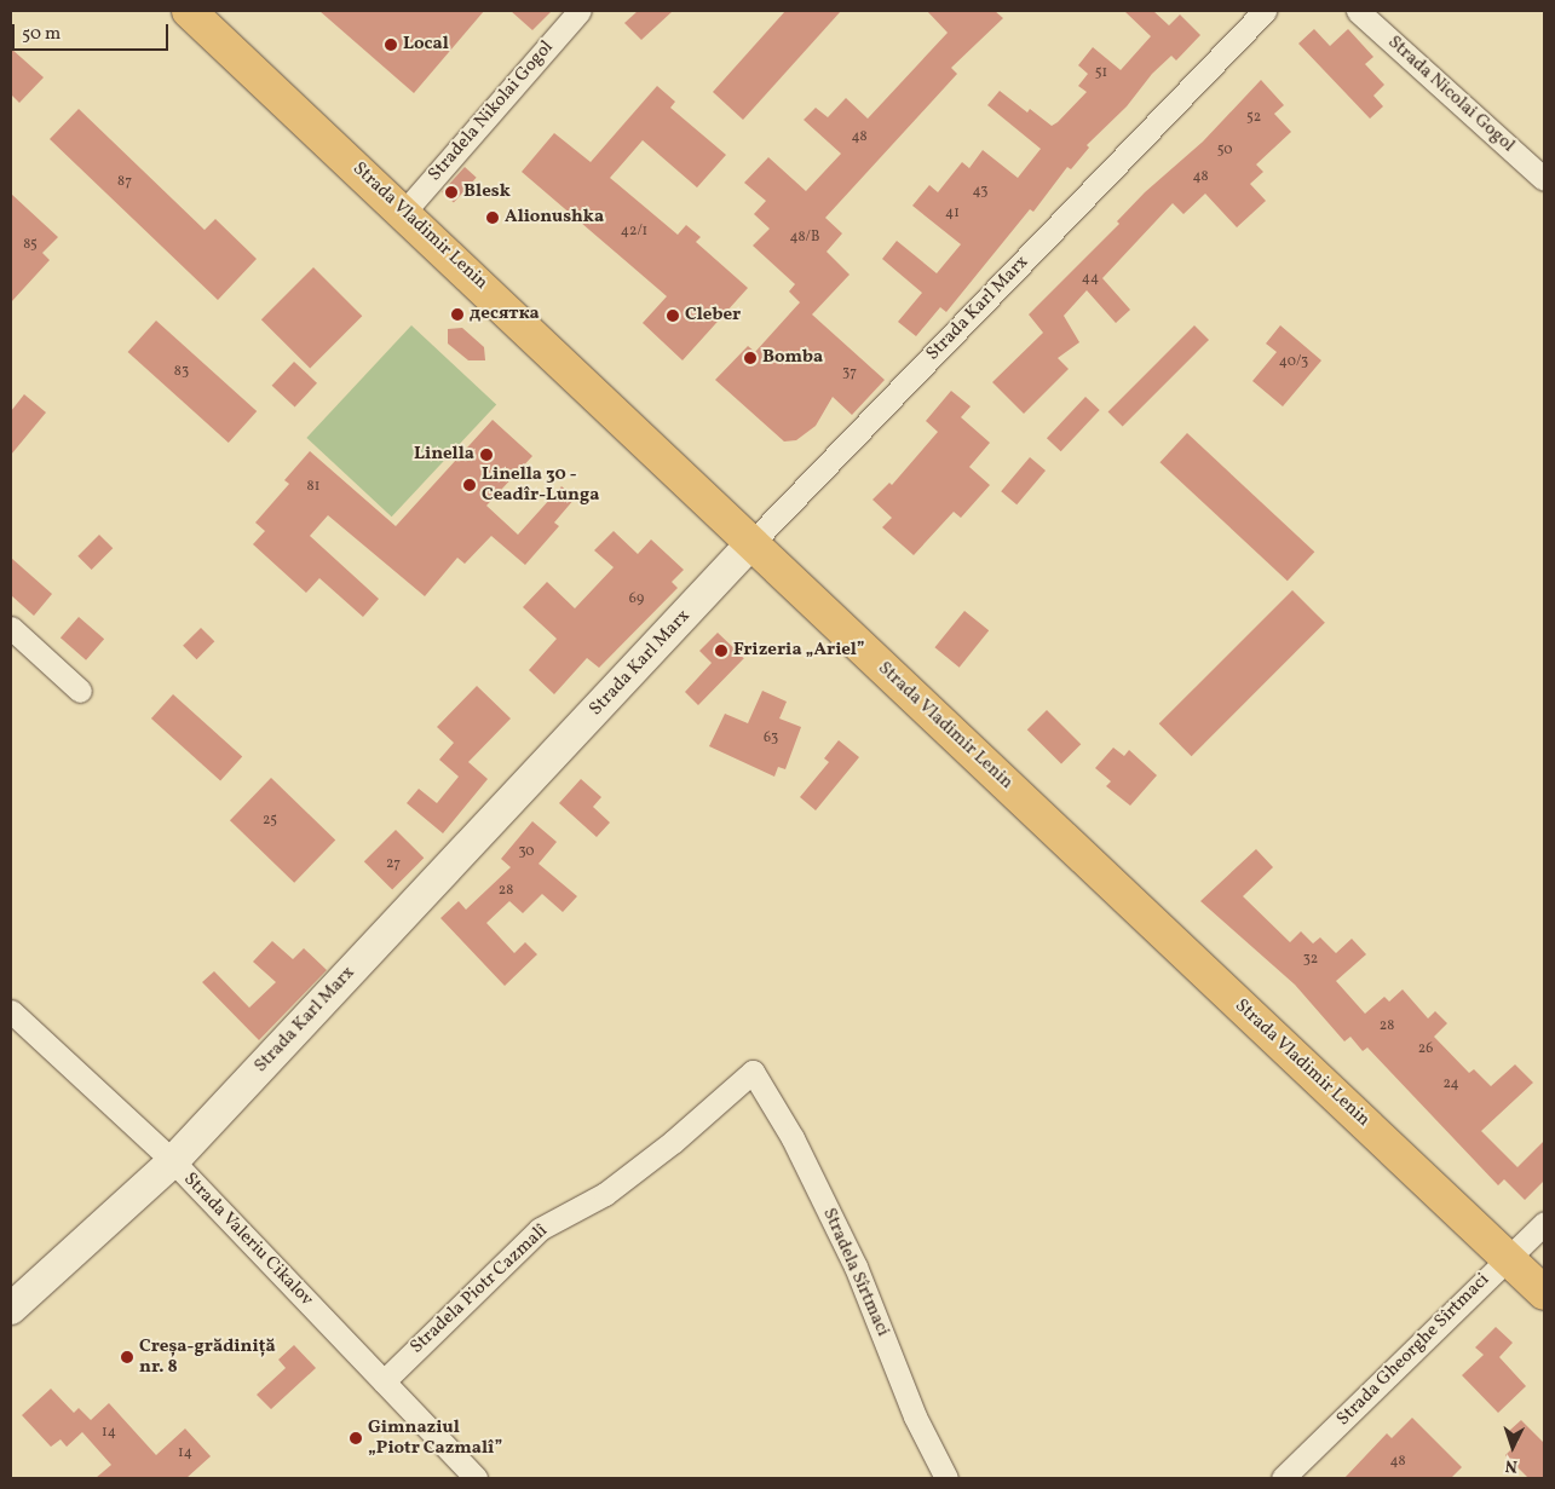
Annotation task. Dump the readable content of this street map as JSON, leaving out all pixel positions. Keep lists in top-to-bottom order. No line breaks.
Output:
{"streets":{"main road":["Strada Vladimir Lenin"],"street":["Strada Nicolai Gogol","Stradela Nikolai Gogol","Strada Karl Marx","Strada Valeriu Cikalov","Stradela Sîrtmaci","Stradela Piotr Cazmalî","Strada Gheorghe Sîrtmaci"]},"crossings":[["Stradela Nikolai Gogol","Strada Vladimir Lenin"],["Strada Vladimir Lenin","Strada Karl Marx"],["Strada Vladimir Lenin","Strada Gheorghe Sîrtmaci"],["Strada Karl Marx","Strada Valeriu Cikalov"],["Strada Valeriu Cikalov","Stradela Piotr Cazmalî"],["Stradela Sîrtmaci","Stradela Piotr Cazmalî"]],"places":["Local","Blesk","Alionushka","десятка","Cleber","Bomba","Linella","Linella 30 - Ceadîr-Lunga","Frizeria „Ariel”","Creșa-grădiniță nr. 8","Gimnaziul „Piotr Cazmalî”"],"house_numbers":["51","52","48","50","48","87","43","41","42/1","48/B","85","44","40/3","83","37","81","69","63","25","30","27","28","32","28","26","24","14","14","48"],"scale_bar":"50 m","north":"bottom"}
